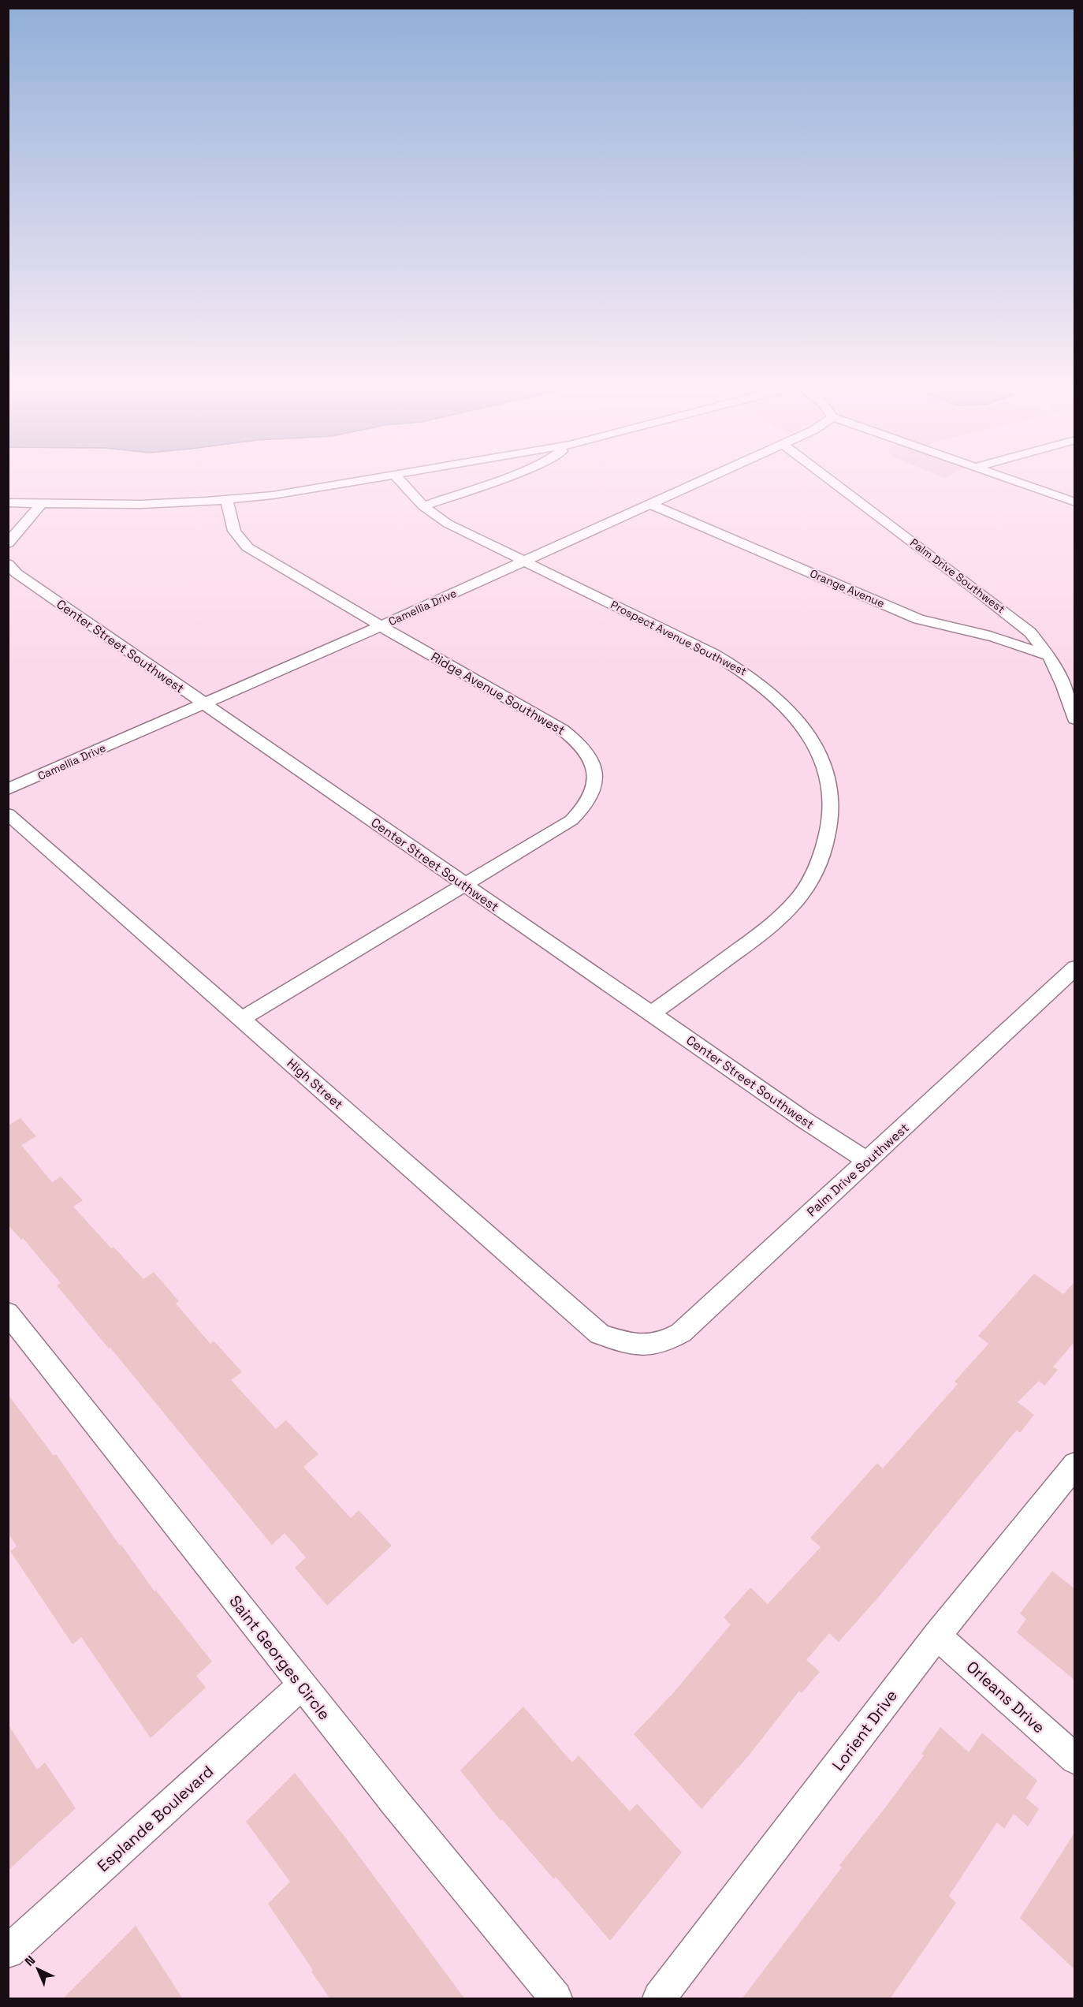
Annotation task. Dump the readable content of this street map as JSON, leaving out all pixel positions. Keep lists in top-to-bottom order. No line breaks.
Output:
{"streets":{"street":["Palm Drive Southwest","Orange Avenue","Camellia Drive","Prospect Avenue Southwest","Center Street Southwest","Ridge Avenue Southwest","High Street","Saint Georges Circle","Orleans Drive","Lorient Drive","Esplande Boulevard"]},"crossings":[["Palm Drive Southwest","Orange Avenue"],["Palm Drive Southwest","Center Street Southwest"],["Palm Drive Southwest","High Street"],["Orange Avenue","Camellia Drive"],["Camellia Drive","Prospect Avenue Southwest"],["Camellia Drive","Center Street Southwest"],["Camellia Drive","Ridge Avenue Southwest"],["Prospect Avenue Southwest","Center Street Southwest"],["Center Street Southwest","Ridge Avenue Southwest"],["Ridge Avenue Southwest","High Street"],["Saint Georges Circle","Esplande Boulevard"],["Orleans Drive","Lorient Drive"]],"north":"top left"}
